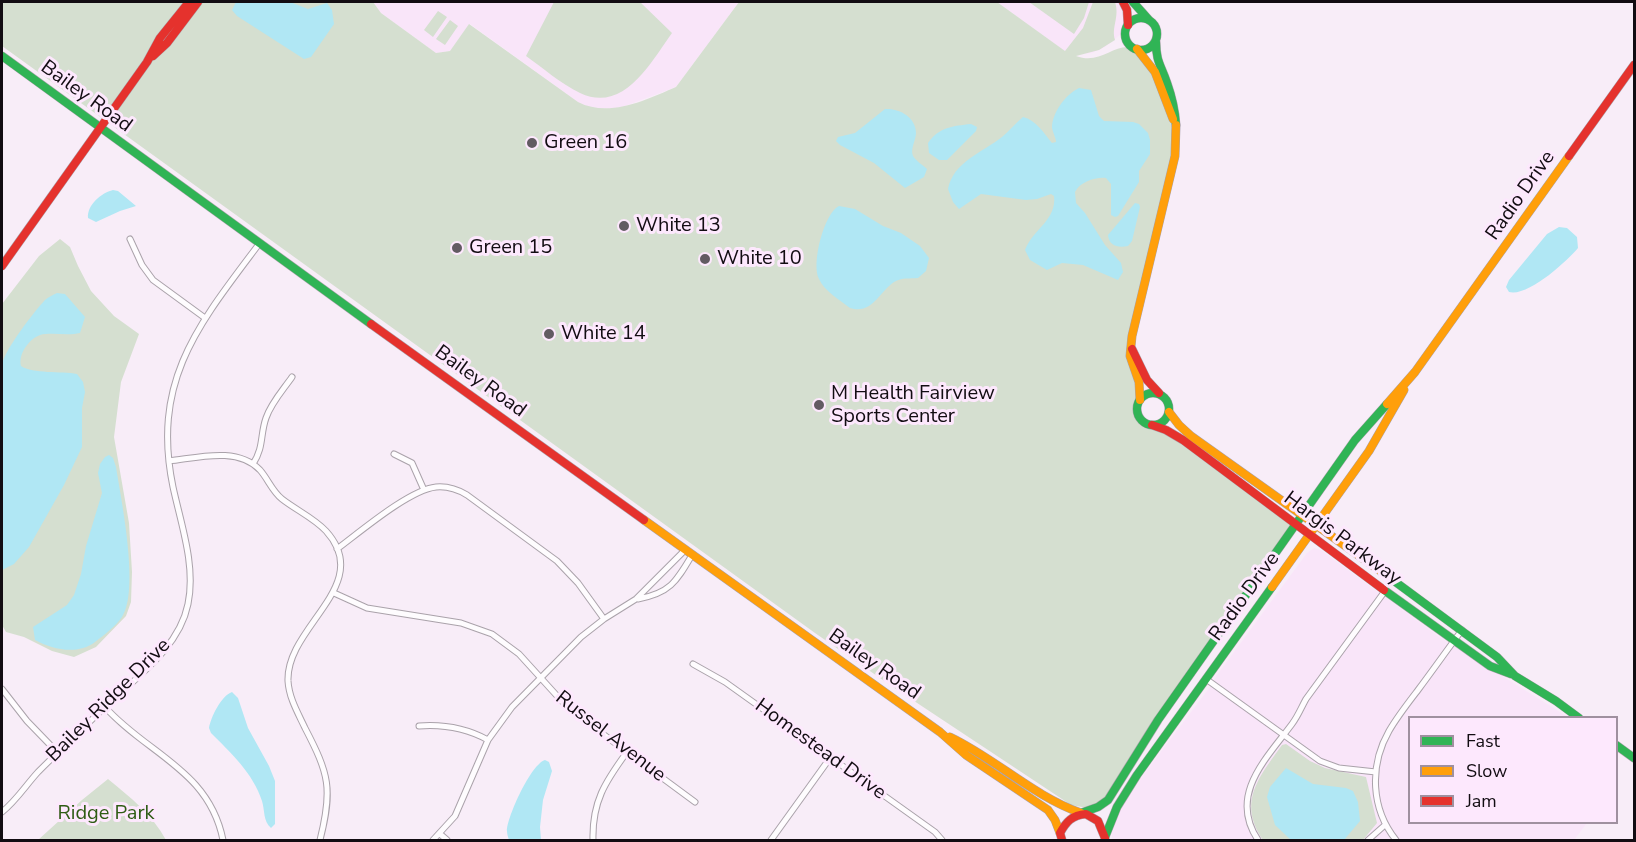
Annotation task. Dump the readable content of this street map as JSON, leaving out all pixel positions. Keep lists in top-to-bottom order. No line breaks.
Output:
{"streets":{"main road":["Bailey Road","Radio Drive","Hargis Parkway"],"street":["Bailey Ridge Drive","Russel Avenue","Homestead Drive"]},"crossings":[["Bailey Road","Radio Drive"],["Bailey Road","Bailey Ridge Drive"],["Radio Drive","Hargis Parkway"]],"parks":["Ridge Park"],"places":["Green 16","White 13","Green 15","White 10","White 14","M Health Fairview Sports Center"],"legend":["Fast","Slow","Jam"]}
